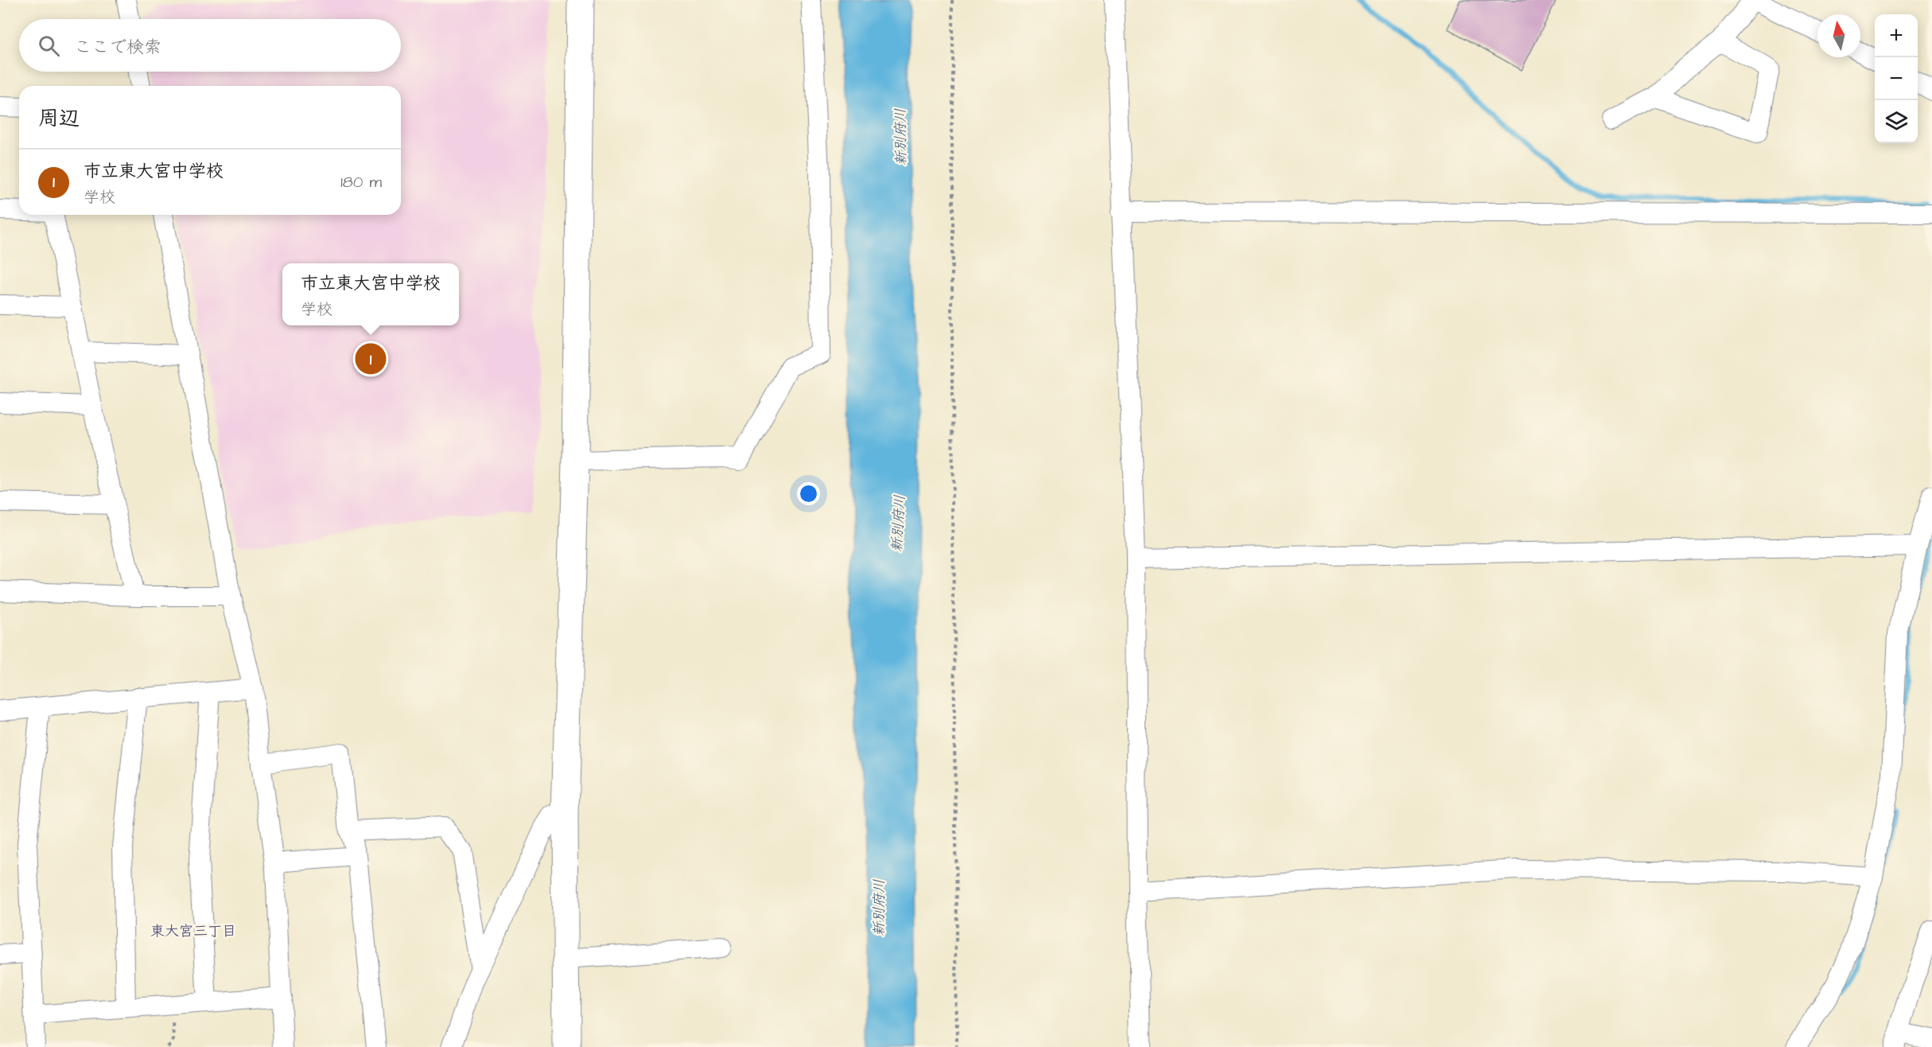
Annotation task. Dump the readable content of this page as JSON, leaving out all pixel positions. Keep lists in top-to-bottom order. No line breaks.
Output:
{"districts":["東大宮三丁目"],"water":["新別府川"],"north":"top","page":{"map_buttons":["+","−"],"search":"ここで検索","heading":"周辺","list":[{"mark":"1","name":"市立東大宮中学校","note":"学校","value":"180 m"}],"popup":["市立東大宮中学校","学校"],"pins":"1"}}
